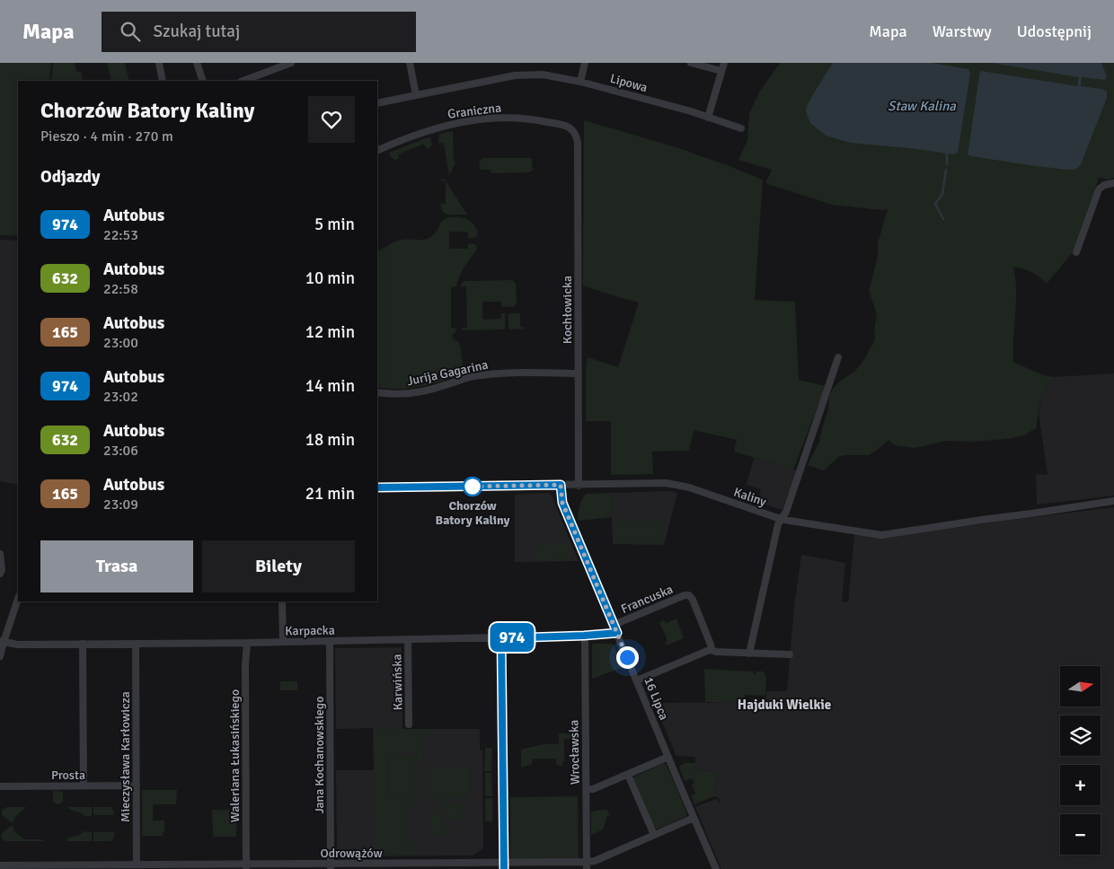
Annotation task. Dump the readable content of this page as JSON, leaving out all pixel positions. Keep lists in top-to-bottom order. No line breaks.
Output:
{"streets":{"street":["Lipowa","Graniczna","Kochłowicka","Jurija Gagarina","Kaliny","Francuska","Karpacka","Karwińska","16 Lipca","Wrocławska","Jana Kochanowskiego","Waleriana Łukasińskiego","Mieczysława Karłowicza","Prosta","Odrowążów"]},"crossings":[["Graniczna","Kochłowicka"],["Kochłowicka","Jurija Gagarina"],["Kochłowicka","Kaliny"],["Kaliny","16 Lipca"],["Francuska","16 Lipca"],["Karpacka","Karwińska"],["Karpacka","16 Lipca"],["Karpacka","Wrocławska"],["Karpacka","Jana Kochanowskiego"],["Karpacka","Waleriana Łukasińskiego"],["Karpacka","Mieczysława Karłowicza"],["16 Lipca","Odrowążów"],["Wrocławska","Odrowążów"],["Jana Kochanowskiego","Odrowążów"],["Waleriana Łukasińskiego","Odrowążów"],["Mieczysława Karłowicza","Prosta"],["Mieczysława Karłowicza","Odrowążów"]],"districts":["Hajduki Wielkie"],"water":["Staw Kalina"],"places":["Chorzów Batory Kaliny"],"lines":["bus line 974"],"north":"right","page":{"header":"Mapa","search":"Szukaj tutaj","nav":["Mapa","Warstwy","Udostępnij"],"on_map":"974","heading":[["Chorzów Batory Kaliny","Pieszo · 4 min · 270 m"],"Odjazdy"],"list":[{"mark":"974","name":"Autobus","note":"22:53","value":"5 min"},{"mark":"632","name":"Autobus","note":"22:58","value":"10 min"},{"mark":"165","name":"Autobus","note":"23:00","value":"12 min"},{"mark":"974","name":"Autobus","note":"23:02","value":"14 min"},{"mark":"632","name":"Autobus","note":"23:06","value":"18 min"},{"mark":"165","name":"Autobus","note":"23:09","value":"21 min"}],"buttons":["Trasa","Bilety"],"map_buttons":["+","−"]}}
